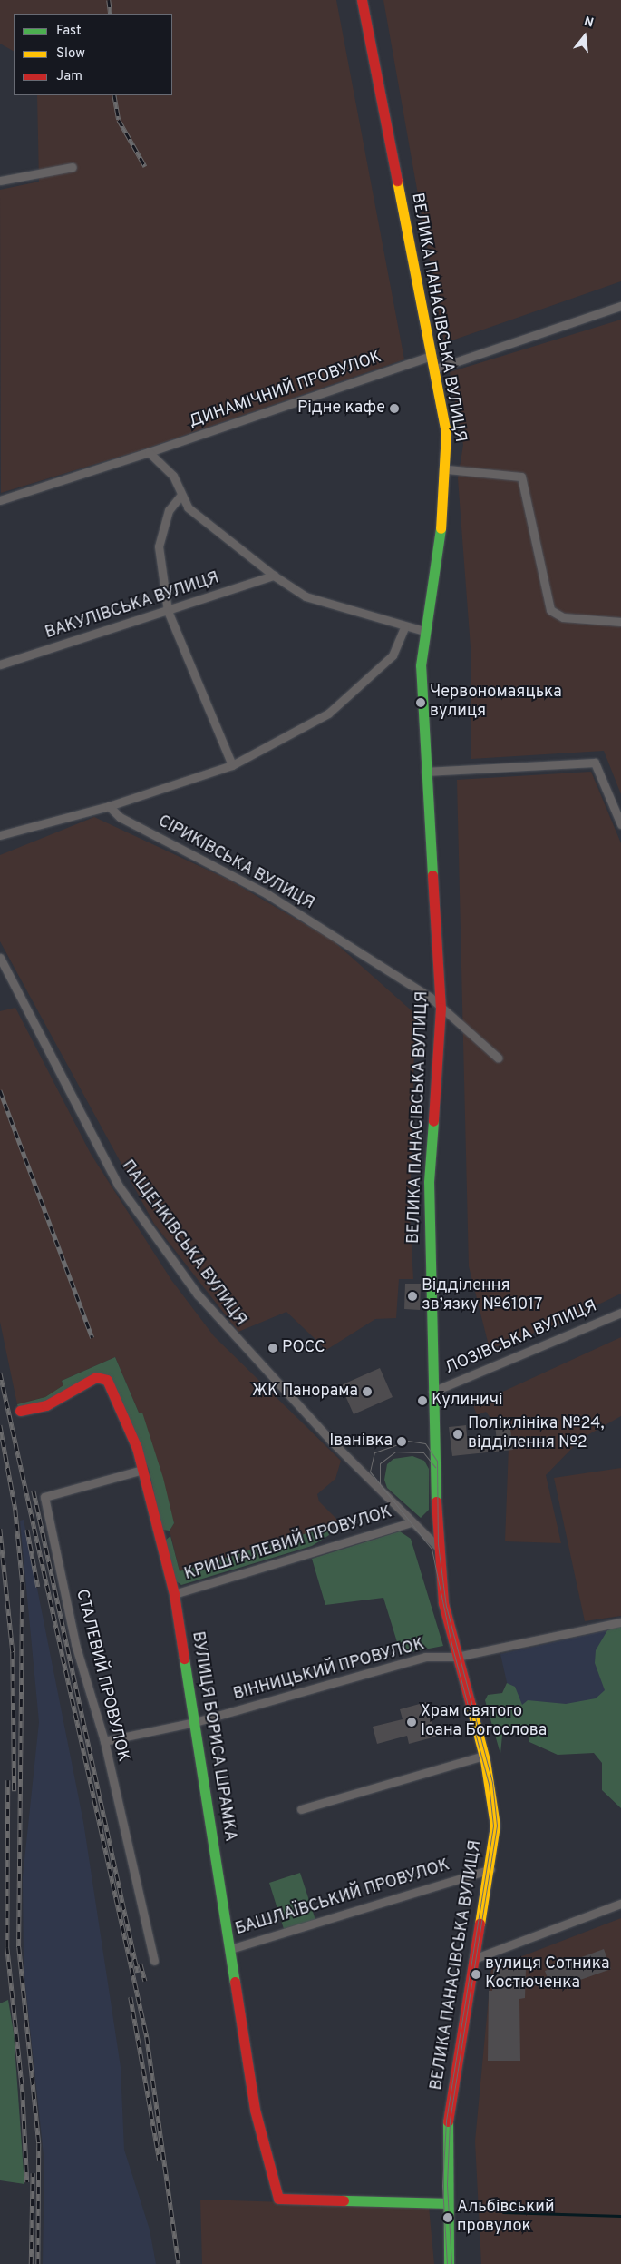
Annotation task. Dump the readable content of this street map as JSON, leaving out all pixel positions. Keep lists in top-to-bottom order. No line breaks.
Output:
{"streets":{"street":["ВЕЛИКА ПАНАСІВСЬКА ВУЛИЦЯ","ДИНАМІЧНИЙ ПРОВУЛОК","ВАКУЛІВСЬКА ВУЛИЦЯ","СІРИКІВСЬКА ВУЛИЦЯ","ПАЩЕНКІВСЬКА ВУЛИЦЯ","ЛОЗІВСЬКА ВУЛИЦЯ","КРИШТАЛЕВИЙ ПРОВУЛОК","ВІННИЦЬКИЙ ПРОВУЛОК","СТАЛЕВИЙ ПРОВУЛОК","ВУЛИЦЯ БОРИСА ШРАМКА","БАШЛАЇВСЬКИЙ ПРОВУЛОК"]},"crossings":[["ВЕЛИКА ПАНАСІВСЬКА ВУЛИЦЯ","ДИНАМІЧНИЙ ПРОВУЛОК"],["ВЕЛИКА ПАНАСІВСЬКА ВУЛИЦЯ","СІРИКІВСЬКА ВУЛИЦЯ"],["ВЕЛИКА ПАНАСІВСЬКА ВУЛИЦЯ","ПАЩЕНКІВСЬКА ВУЛИЦЯ"],["ВЕЛИКА ПАНАСІВСЬКА ВУЛИЦЯ","ЛОЗІВСЬКА ВУЛИЦЯ"],["ВЕЛИКА ПАНАСІВСЬКА ВУЛИЦЯ","ВІННИЦЬКИЙ ПРОВУЛОК"],["ВЕЛИКА ПАНАСІВСЬКА ВУЛИЦЯ","ВУЛИЦЯ БОРИСА ШРАМКА"],["ВЕЛИКА ПАНАСІВСЬКА ВУЛИЦЯ","БАШЛАЇВСЬКИЙ ПРОВУЛОК"],["ПАЩЕНКІВСЬКА ВУЛИЦЯ","КРИШТАЛЕВИЙ ПРОВУЛОК"],["КРИШТАЛЕВИЙ ПРОВУЛОК","ВУЛИЦЯ БОРИСА ШРАМКА"],["ВІННИЦЬКИЙ ПРОВУЛОК","СТАЛЕВИЙ ПРОВУЛОК"],["ВІННИЦЬКИЙ ПРОВУЛОК","ВУЛИЦЯ БОРИСА ШРАМКА"],["СТАЛЕВИЙ ПРОВУЛОК","ВУЛИЦЯ БОРИСА ШРАМКА"],["ВУЛИЦЯ БОРИСА ШРАМКА","БАШЛАЇВСЬКИЙ ПРОВУЛОК"]],"places":["Рідне кафе","Червономаяцька вулиця","Відділення зв’язку №61017","РОСС","ЖК Панорама","Кулиничі","Поліклініка №24, відділення №2","Іванівка","Храм святого Іоана Богослова","вулиця Сотника Костюченка","Альбівський провулок"],"legend":["Fast","Slow","Jam"],"north":"top"}
